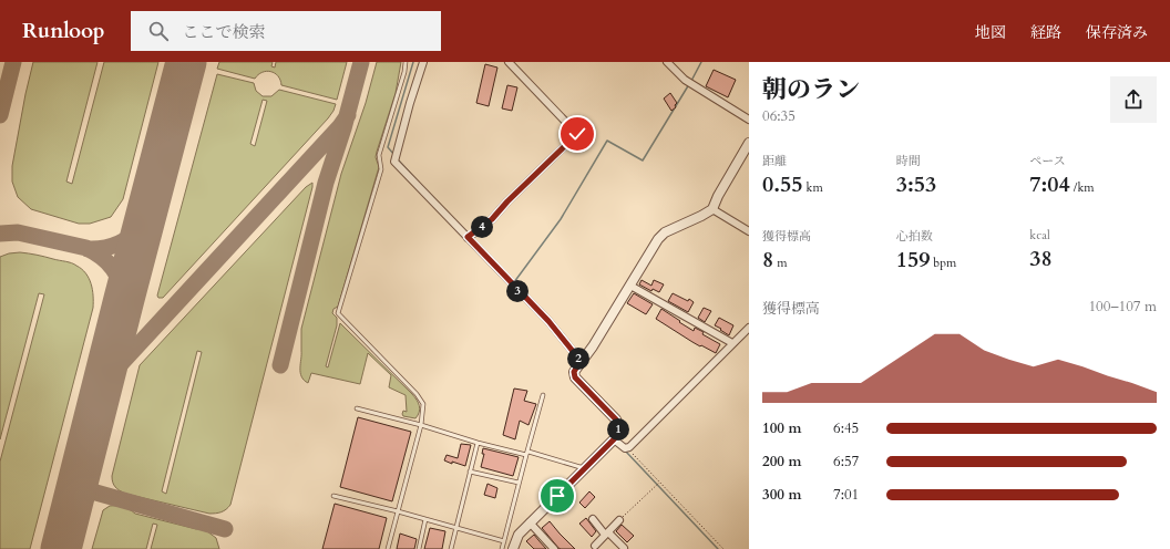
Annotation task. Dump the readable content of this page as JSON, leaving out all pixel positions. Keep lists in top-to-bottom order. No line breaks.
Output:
{"page":{"header":"Runloop","search":"ここで検索","nav":["地図","経路","保存済み"],"heading":["朝のラン","06:35"],"stats":[["距離","0.55 km"],["時間","3:53"],["ペース","7:04 /km"],["獲得標高","8 m"],["心拍数","159 bpm"],["kcal","38"]],"pins":["4","3","2","1"],"chart":["獲得標高","100–107 m"],"list":[{"name":"100 m","note":"6:45"},{"name":"200 m","note":"6:57"},{"name":"300 m","note":"7:01"}]}}
